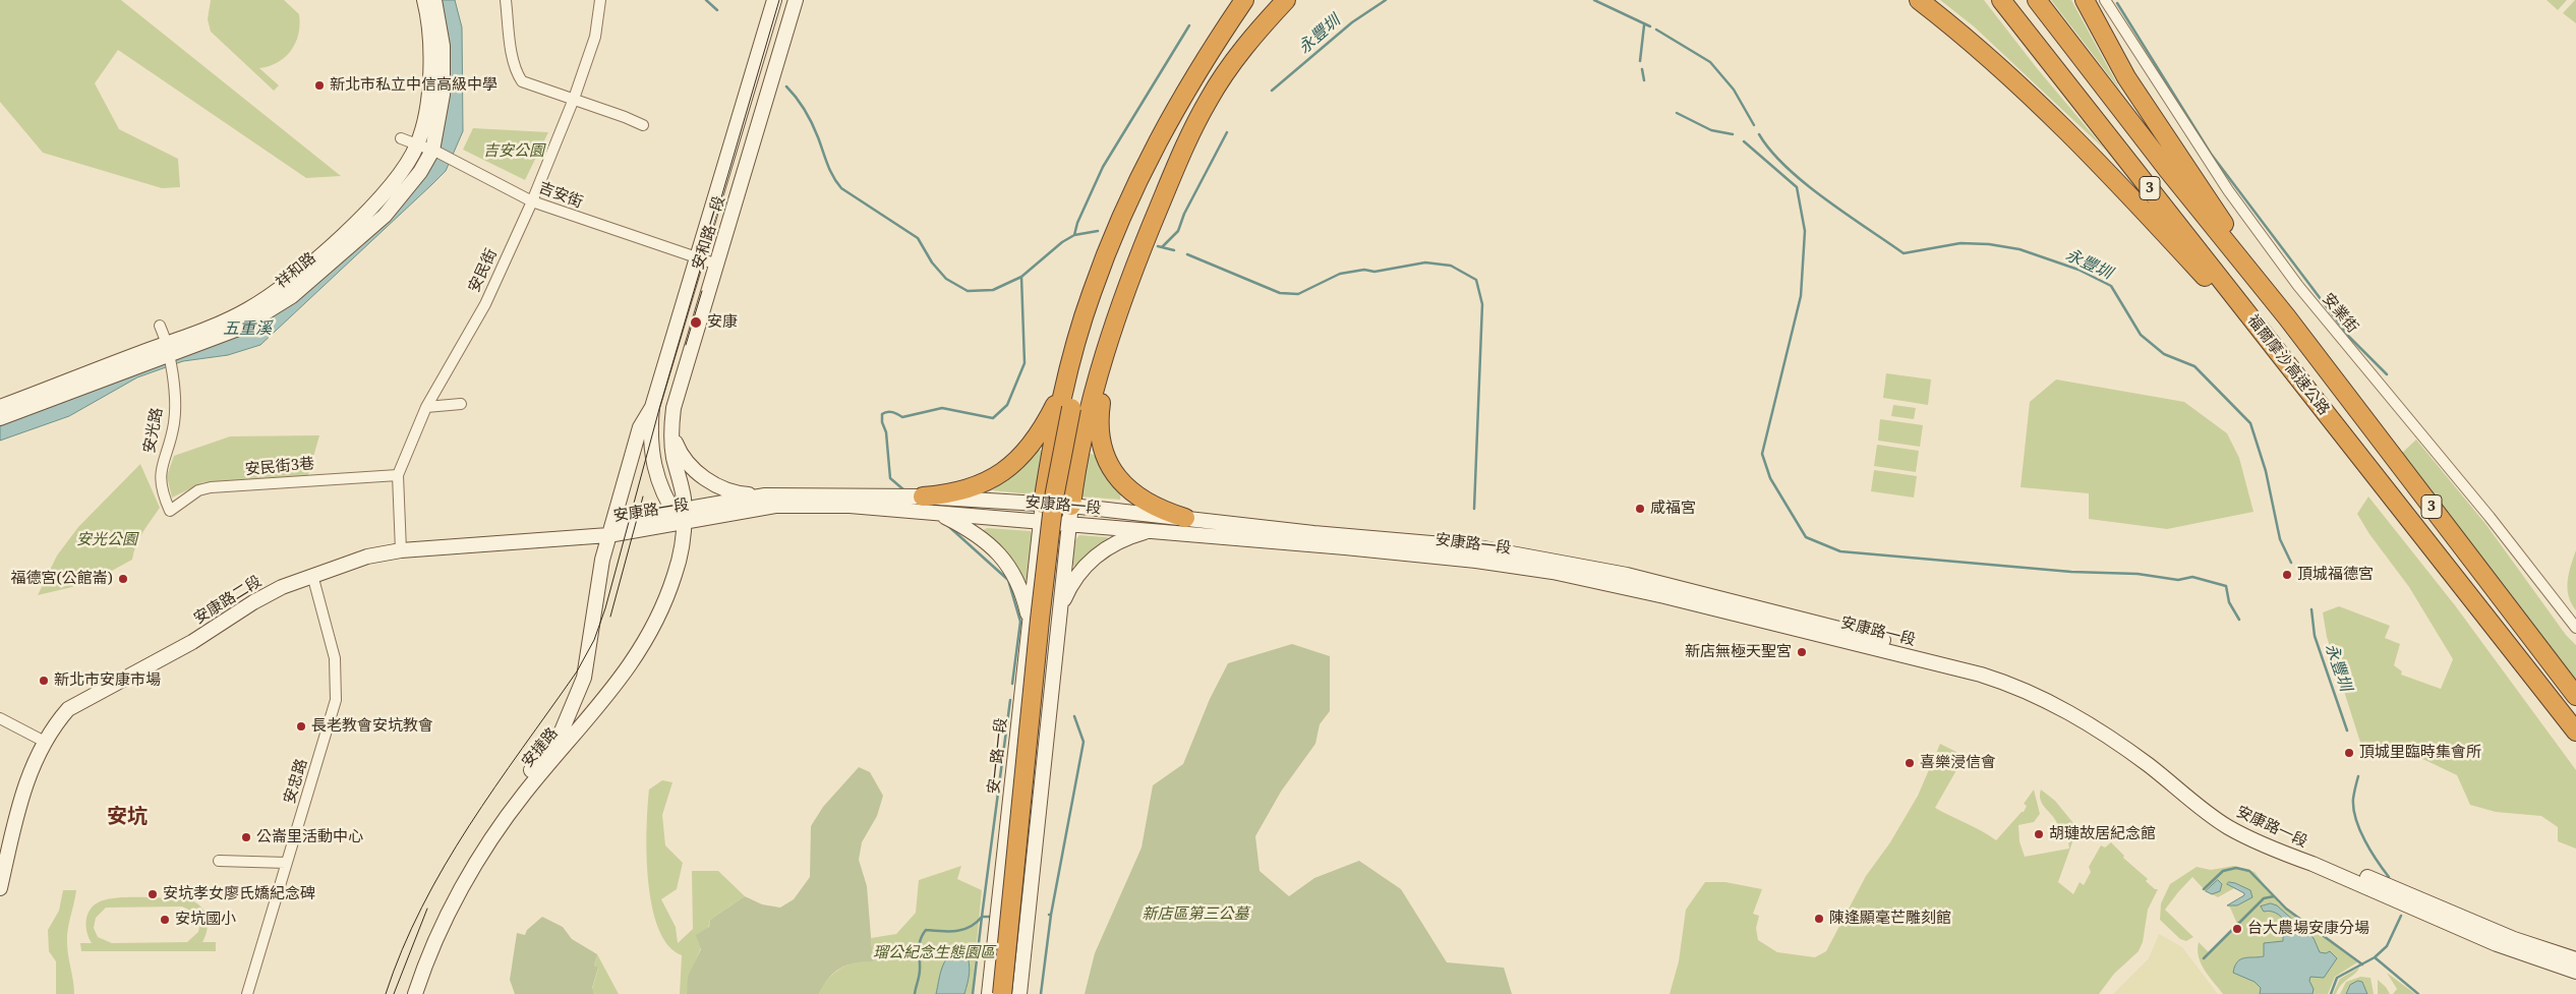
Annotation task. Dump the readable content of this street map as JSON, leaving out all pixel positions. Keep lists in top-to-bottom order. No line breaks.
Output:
{"streets":{"highway":["3","福爾摩沙高速公路"],"main road":["安和路一段","祥和路","安康路一段","安康路二段","安捷路","安一路一段"],"street":["吉安街","安民街","安業街","安光路","安民街3巷","安忠路"]},"crossings":[["吉安街","安和路一段"],["吉安街","祥和路"],["吉安街","安民街"],["安和路一段","安康路一段"],["安和路一段","安康路二段"],["安和路一段","安捷路"],["祥和路","安光路"],["安民街","安民街3巷"],["安民街","安康路二段"],["安光路","安民街3巷"],["安康路一段","安康路二段"],["安康路一段","安捷路"],["安康路一段","安一路一段"],["安康路二段","安捷路"],["安康路二段","安忠路"]],"districts":["安坑"],"water":["永豐圳","五重溪"],"parks":["吉安公園","安光公園","新店區第三公墓","瑠公紀念生態園區"],"places":["新北市私立中信高級中學","安康","咸福宮","頂城福德宮","福德宮(公館崙)","新店無極天聖宮","新北市安康市場","長老教會安坑教會","頂城里臨時集會所","喜樂浸信會","胡璉故居紀念館","公崙里活動中心","安坑孝女廖氏嬌紀念碑","陳逢顯毫芒雕刻館","安坑國小","台大農場安康分場"]}
